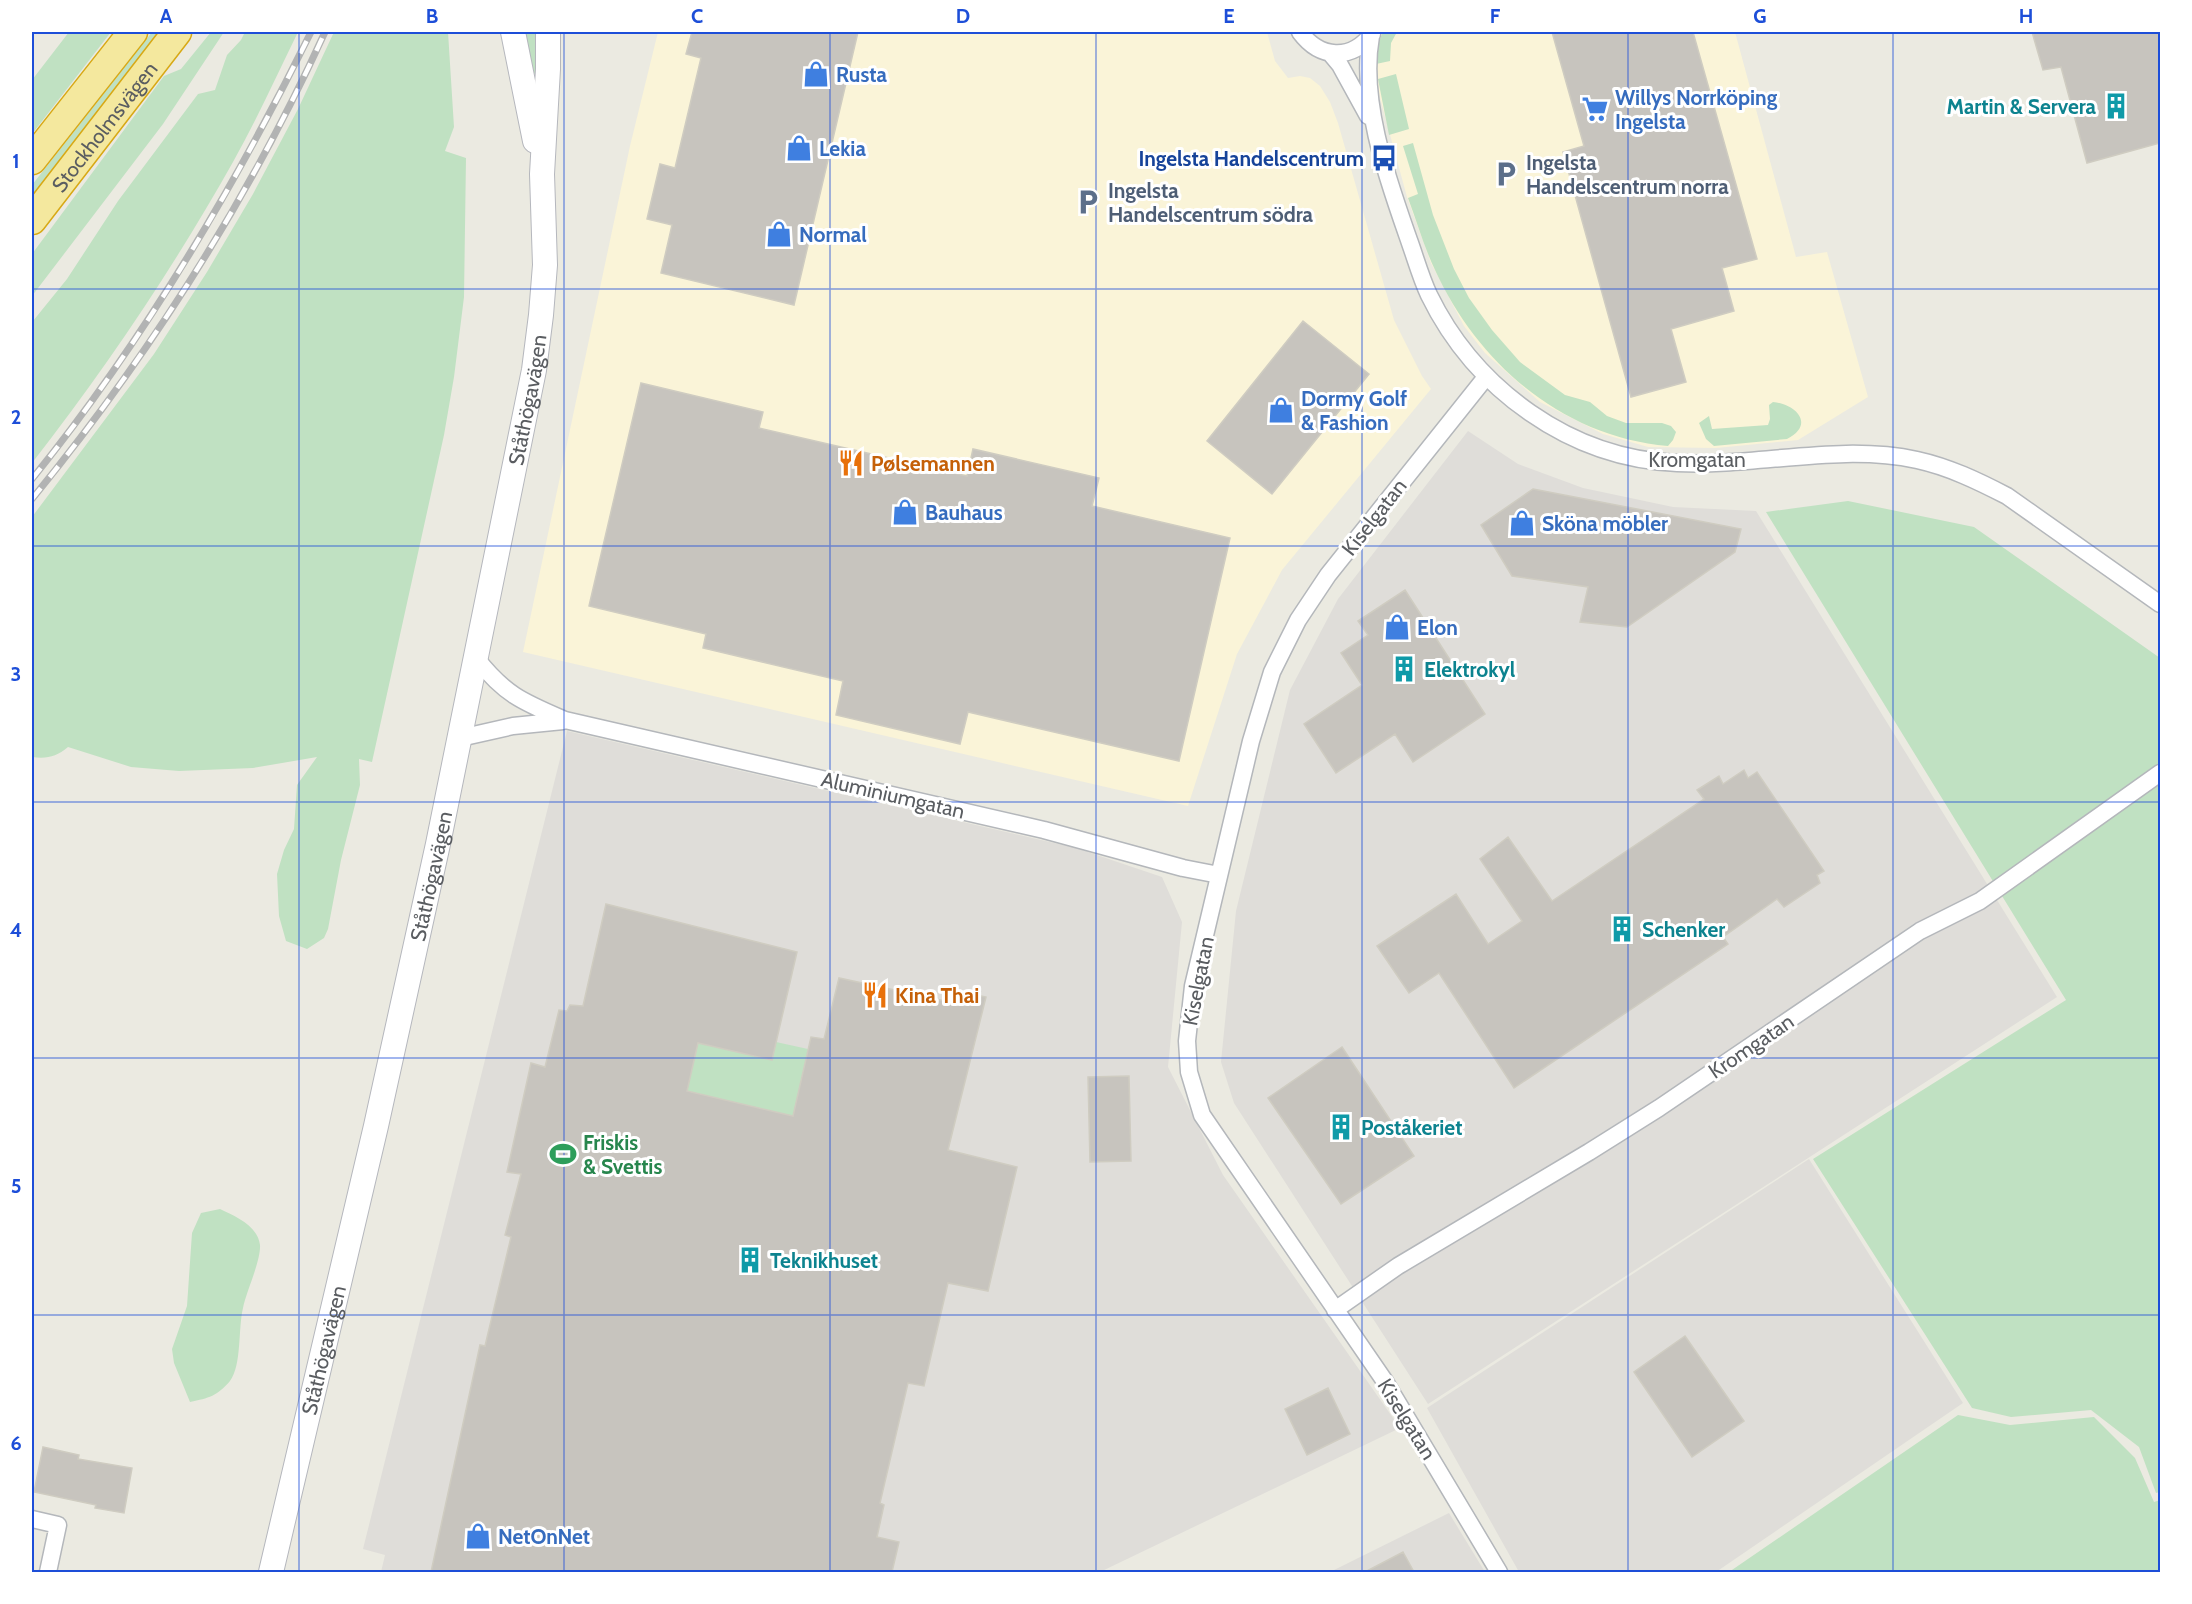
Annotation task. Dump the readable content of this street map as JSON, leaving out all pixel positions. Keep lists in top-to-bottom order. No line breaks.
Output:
{"streets":{"highway":["Stockholmsvägen"],"main road":["Ståthögavägen"],"street":["Kromgatan","Kiselgatan","Aluminiumgatan"]},"crossings":[["Ståthögavägen","Aluminiumgatan"],["Kromgatan","Kiselgatan"],["Kiselgatan","Aluminiumgatan"]],"places":{"shop":["Rusta","Lekia","Normal","Dormy Golf & Fashion","Bauhaus","Sköna möbler","Elon","NetOnNet"],"building":["Martin & Servera","Elektrokyl","Schenker","Poståkeriet","Teknikhuset"],"supermarket":["Willys Norrköping Ingelsta"],"bus stop":["Ingelsta Handelscentrum"],"parking":["Ingelsta Handelscentrum norra","Ingelsta Handelscentrum södra"],"restaurant":["Pølsemannen","Kina Thai"],"sports":["Friskis & Svettis"]},"grid":{"columns":["A","B","C","D","E","F","G","H"],"rows":["1","2","3","4","5","6"]}}
